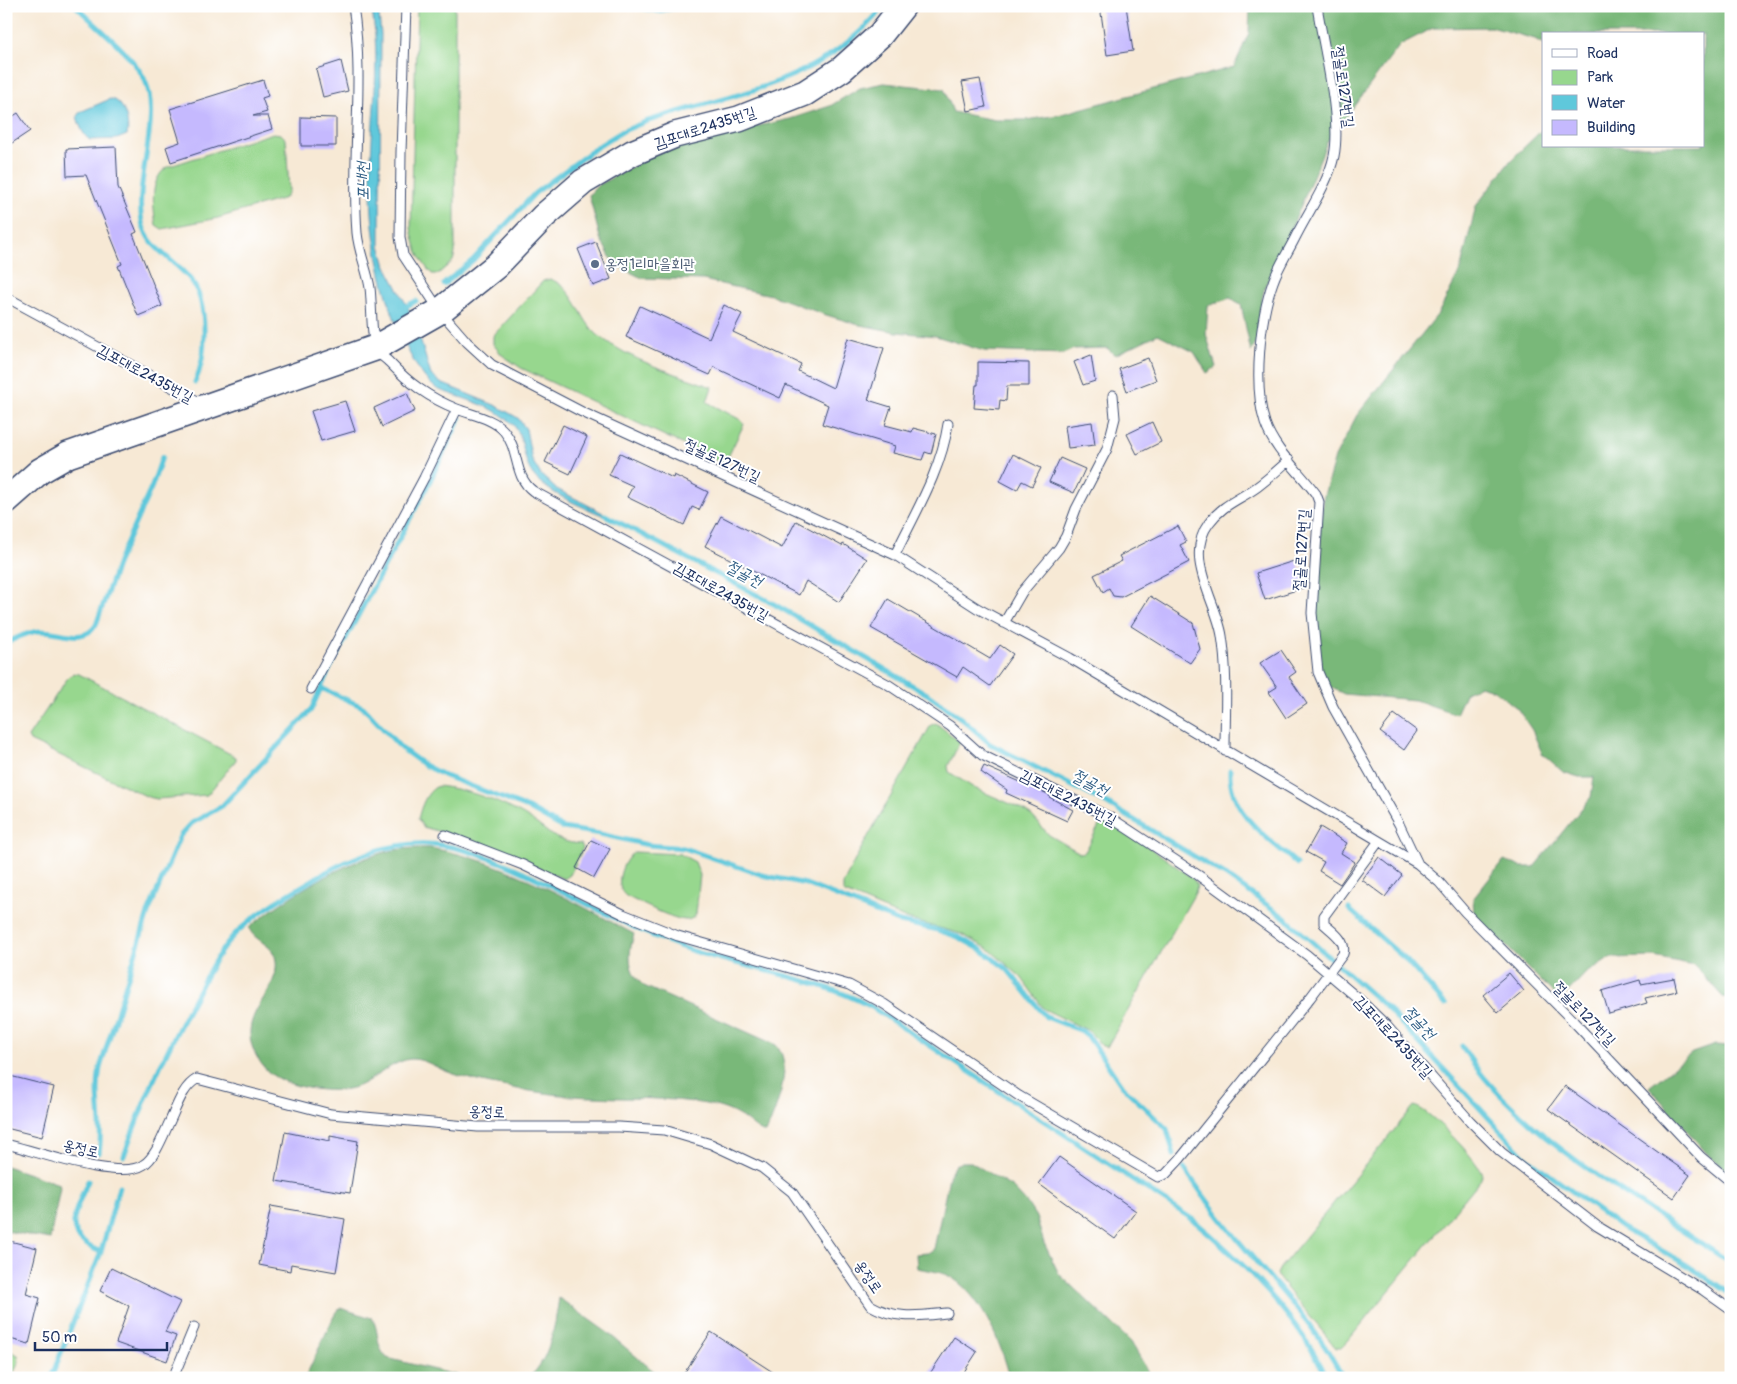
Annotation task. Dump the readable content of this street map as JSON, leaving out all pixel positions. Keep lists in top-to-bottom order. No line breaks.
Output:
{"streets":{"street":["김포대로2435번길"],"lane":["절골로127번길","옹정로"]},"crossings":[["절골로127번길","김포대로2435번길"]],"water":["포내천","절골천"],"places":["옹정1리마을회관"],"legend":["Road","Park","Water","Building"],"scale_bar":"50 m"}
